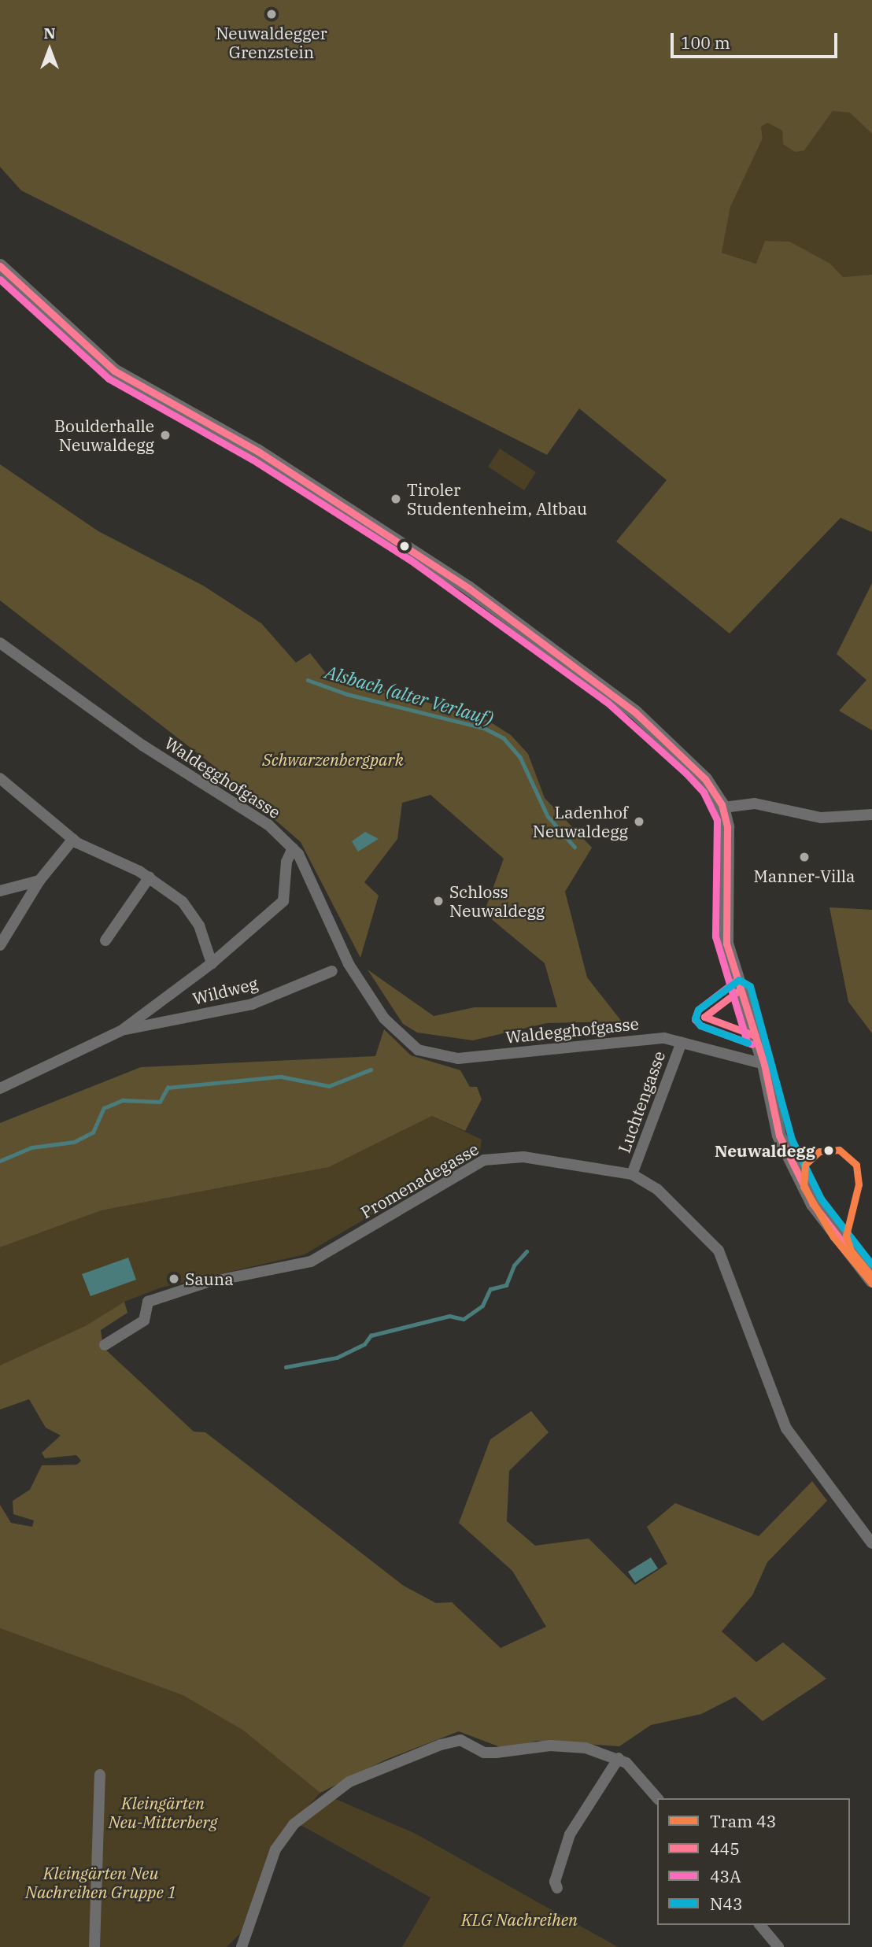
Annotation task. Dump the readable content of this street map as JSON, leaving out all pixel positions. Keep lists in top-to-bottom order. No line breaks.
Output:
{"streets":{"street":["Waldegghofgasse","Wildweg","Luchtengasse","Promenadegasse"]},"crossings":[["Waldegghofgasse","Luchtengasse"],["Luchtengasse","Promenadegasse"]],"water":["Alsbach (alter Verlauf)"],"parks":["Schwarzenbergpark","Kleingärten Neu-Mitterberg","Kleingärten Neu Nachreihen Gruppe 1","KLG Nachreihen"],"places":["Neuwaldegger Grenzstein","Boulderhalle Neuwaldegg","Tiroler Studentenheim, Altbau","Ladenhof Neuwaldegg","Manner-Villa","Schloss Neuwaldegg","Neuwaldegg","Sauna"],"lines":["transit line 445","transit line 43A","transit line N43","tram line 43"],"legend":["Tram 43","445","43A","N43"],"scale_bar":"100 m","north":"top"}
